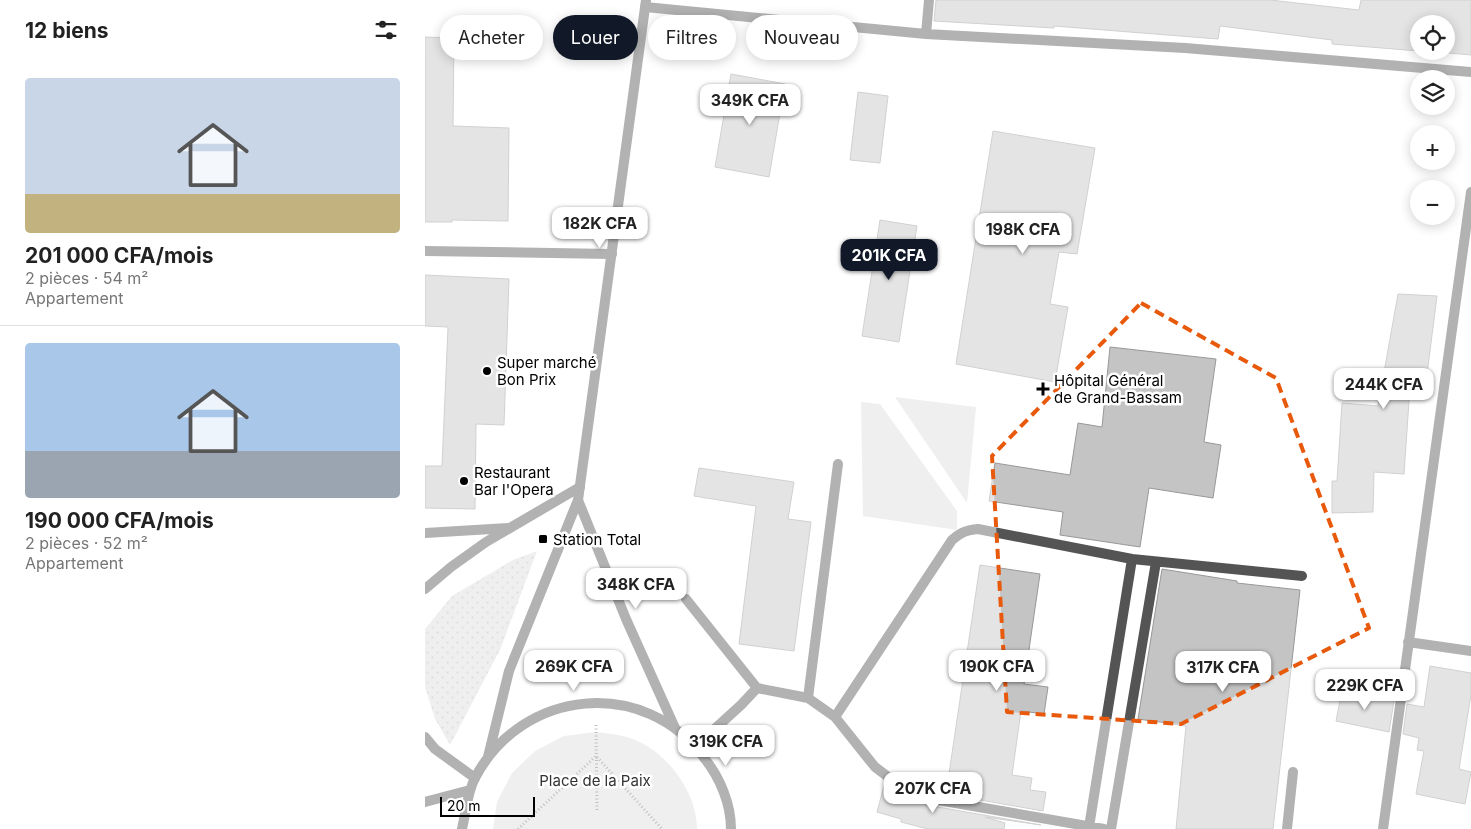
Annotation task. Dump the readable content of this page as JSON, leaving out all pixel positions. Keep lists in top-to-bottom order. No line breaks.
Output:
{"parks":["Place de la Paix"],"places":{"other":["Super marché Bon Prix","Restaurant Bar l'Opera"],"health":["Hôpital Général de Grand-Bassam"],"transit":["Station Total"]},"scale_bar":"20 m","page":{"heading":"12 biens","map_buttons":["+","−"],"chip":["Acheter","Louer","Filtres","Nouveau"],"list":[{"name":"201 000 CFA/mois","note":"2 pièces · 54 m² · Appartement"},{"name":"190 000 CFA/mois","note":"2 pièces · 52 m² · Appartement"}],"price":["349K CFA","182K CFA","198K CFA","201K CFA","244K CFA","348K CFA","269K CFA","190K CFA","317K CFA","229K CFA","319K CFA","207K CFA"],"scale":"20 m"}}
